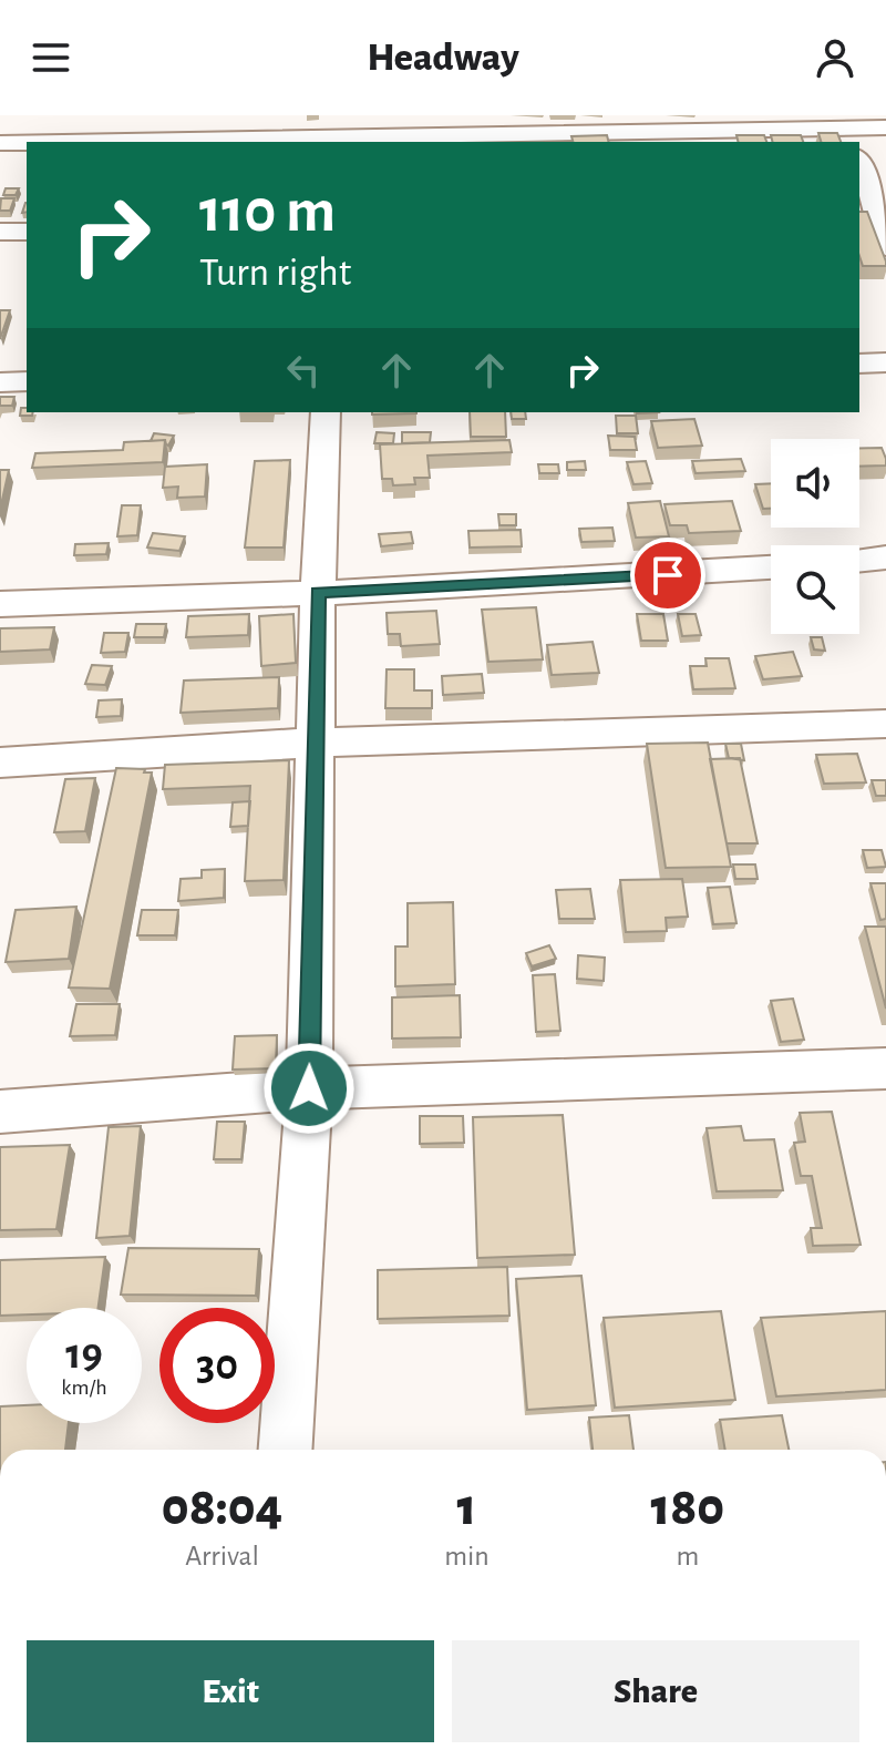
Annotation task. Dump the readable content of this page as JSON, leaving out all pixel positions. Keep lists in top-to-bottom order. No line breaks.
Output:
{"page":{"header":"Headway","turn":["110 m","Turn right"],"speed":"19 km/h","limit":"30","eta":["08:04","Arrival","1","min","180","m"],"buttons":["Exit","Share"]}}
